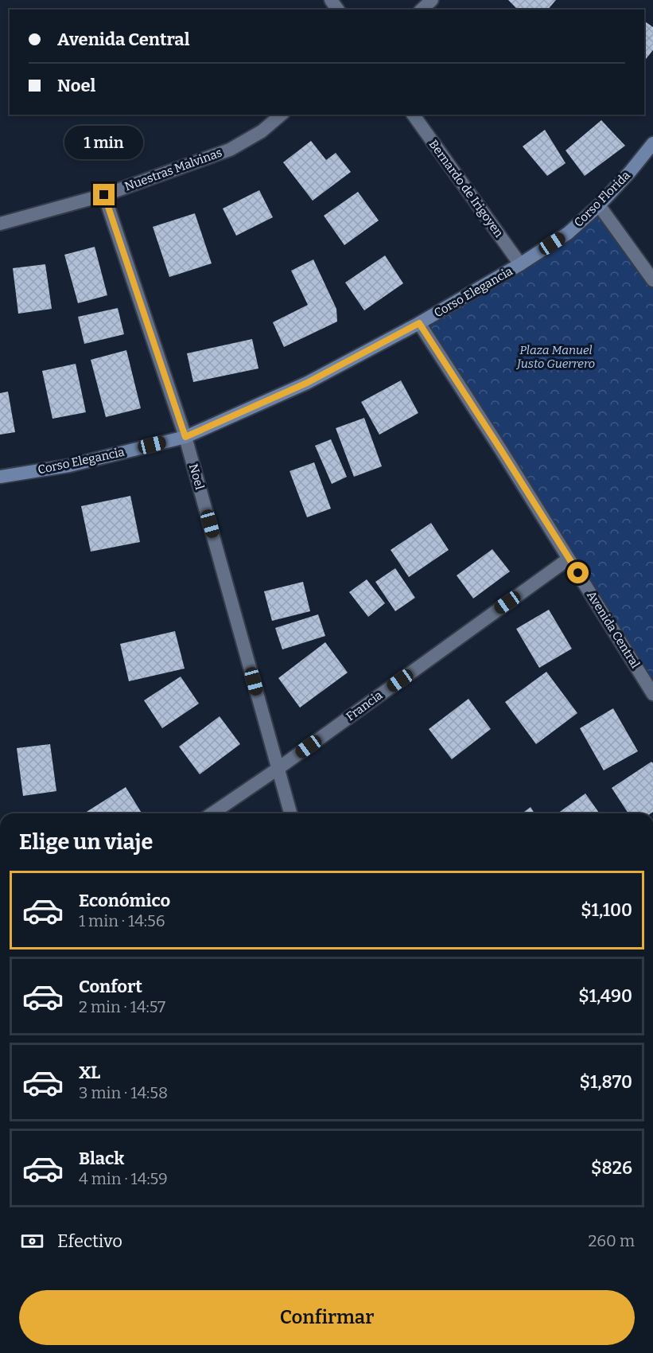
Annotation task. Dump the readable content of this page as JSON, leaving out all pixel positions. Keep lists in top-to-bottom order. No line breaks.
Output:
{"streets":{"main road":["Corso Florida","Corso Elegancia"],"street":["Nuestras Malvinas","Bernardo de Irigoyen","Noel","Avenida Central","Francia"]},"crossings":[["Nuestras Malvinas","Noel"],["Bernardo de Irigoyen","Corso Florida"],["Bernardo de Irigoyen","Corso Elegancia"],["Corso Florida","Corso Elegancia"],["Corso Elegancia","Noel"],["Corso Elegancia","Avenida Central"],["Noel","Francia"],["Avenida Central","Francia"]],"parks":["Plaza Manuel Justo Guerrero"],"page":{"banner":["Avenida Central","Noel"],"bubble":"1 min","heading":"Elige un viaje","list":[{"name":"Económico","note":"1 min · 14:56","value":"$1,100"},{"name":"Confort","note":"2 min · 14:57","value":"$1,490"},{"name":"XL","note":"3 min · 14:58","value":"$1,870"},{"name":"Black","note":"4 min · 14:59","value":"$826"}],"pay":["Efectivo","260 m"],"buttons":"Confirmar"}}
